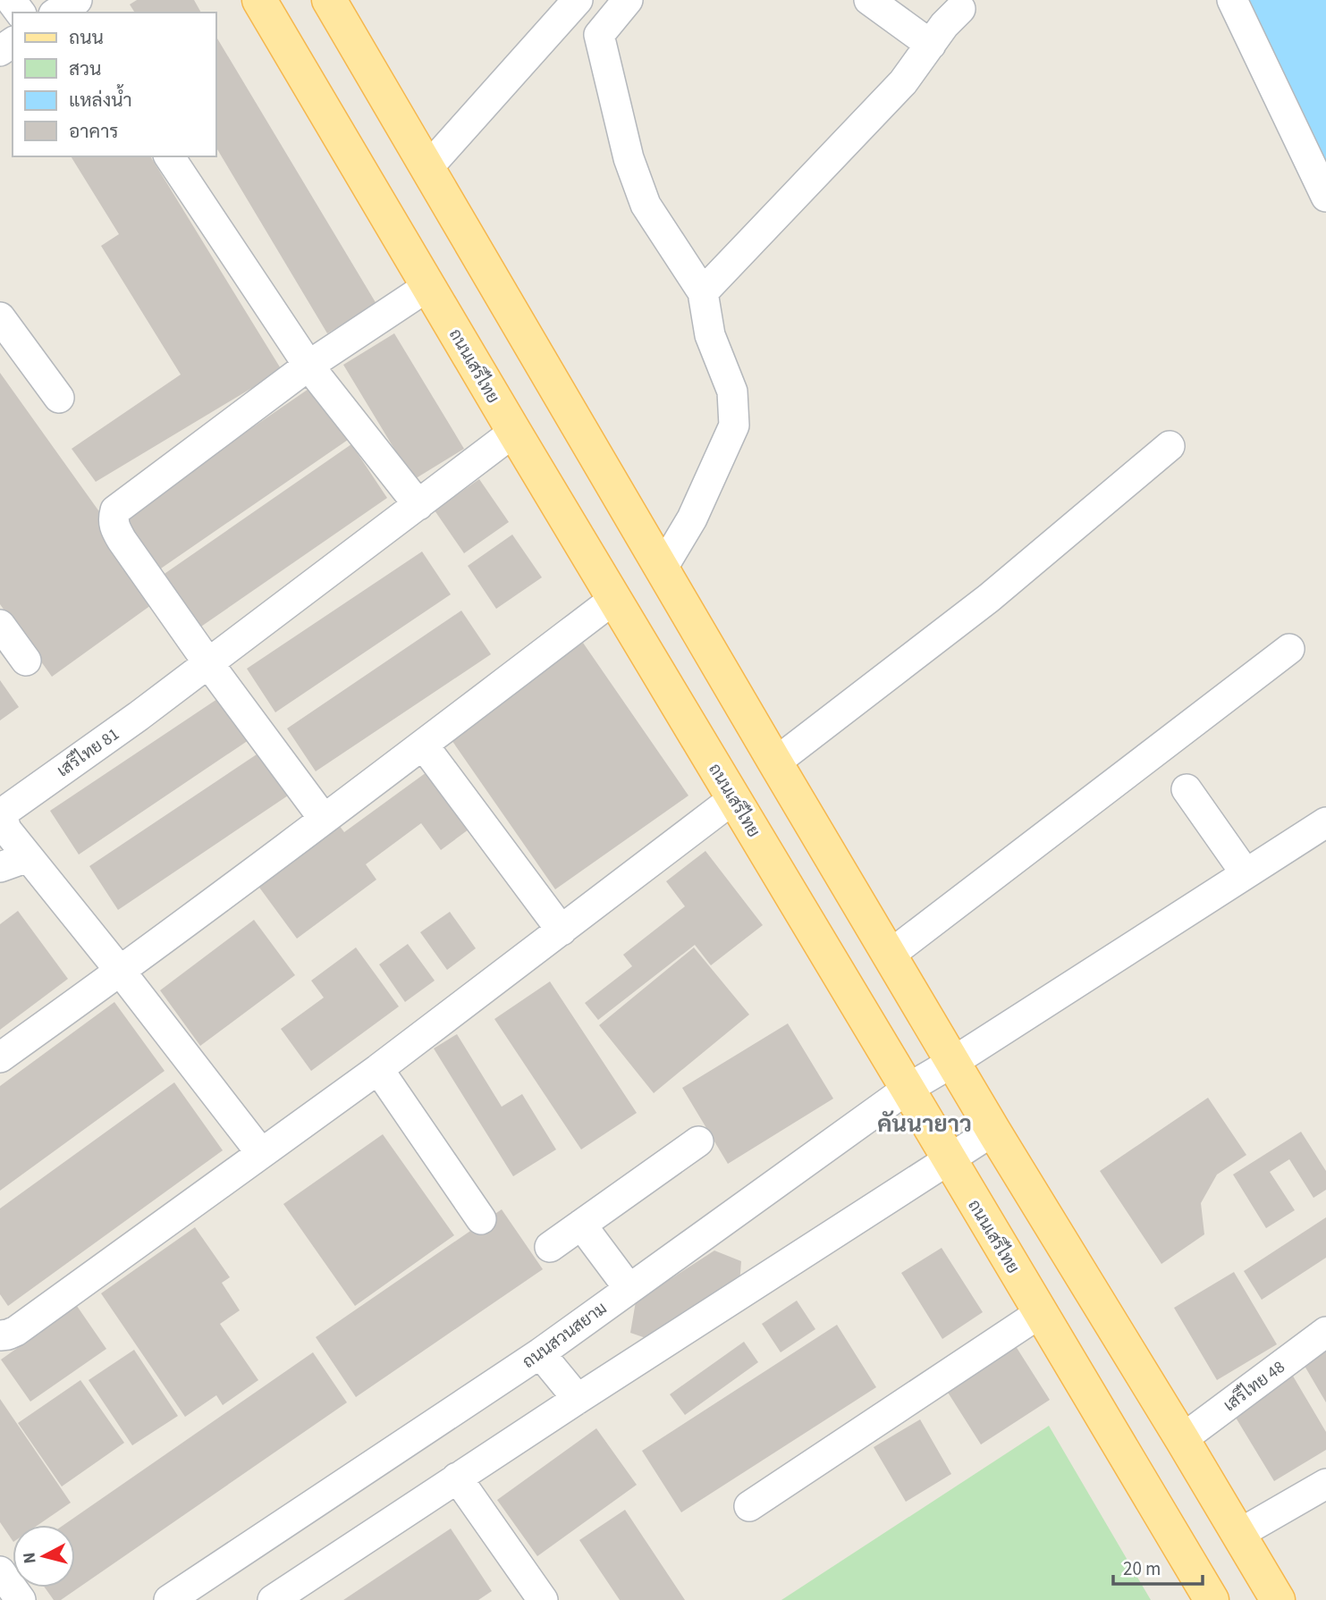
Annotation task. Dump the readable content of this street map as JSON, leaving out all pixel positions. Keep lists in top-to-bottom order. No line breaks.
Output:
{"streets":{"main road":["ถนนเสรีไทย"],"street":["เสรีไทย 81","ถนนสวนสยาม","เสรีไทย 48"]},"crossings":[["ถนนเสรีไทย","เสรีไทย 81"],["ถนนเสรีไทย","ถนนสวนสยาม"]],"districts":["คันนายาว"],"legend":["ถนน","สวน","แหล่งน้ำ","อาคาร"],"scale_bar":"20 m","north":"left"}
